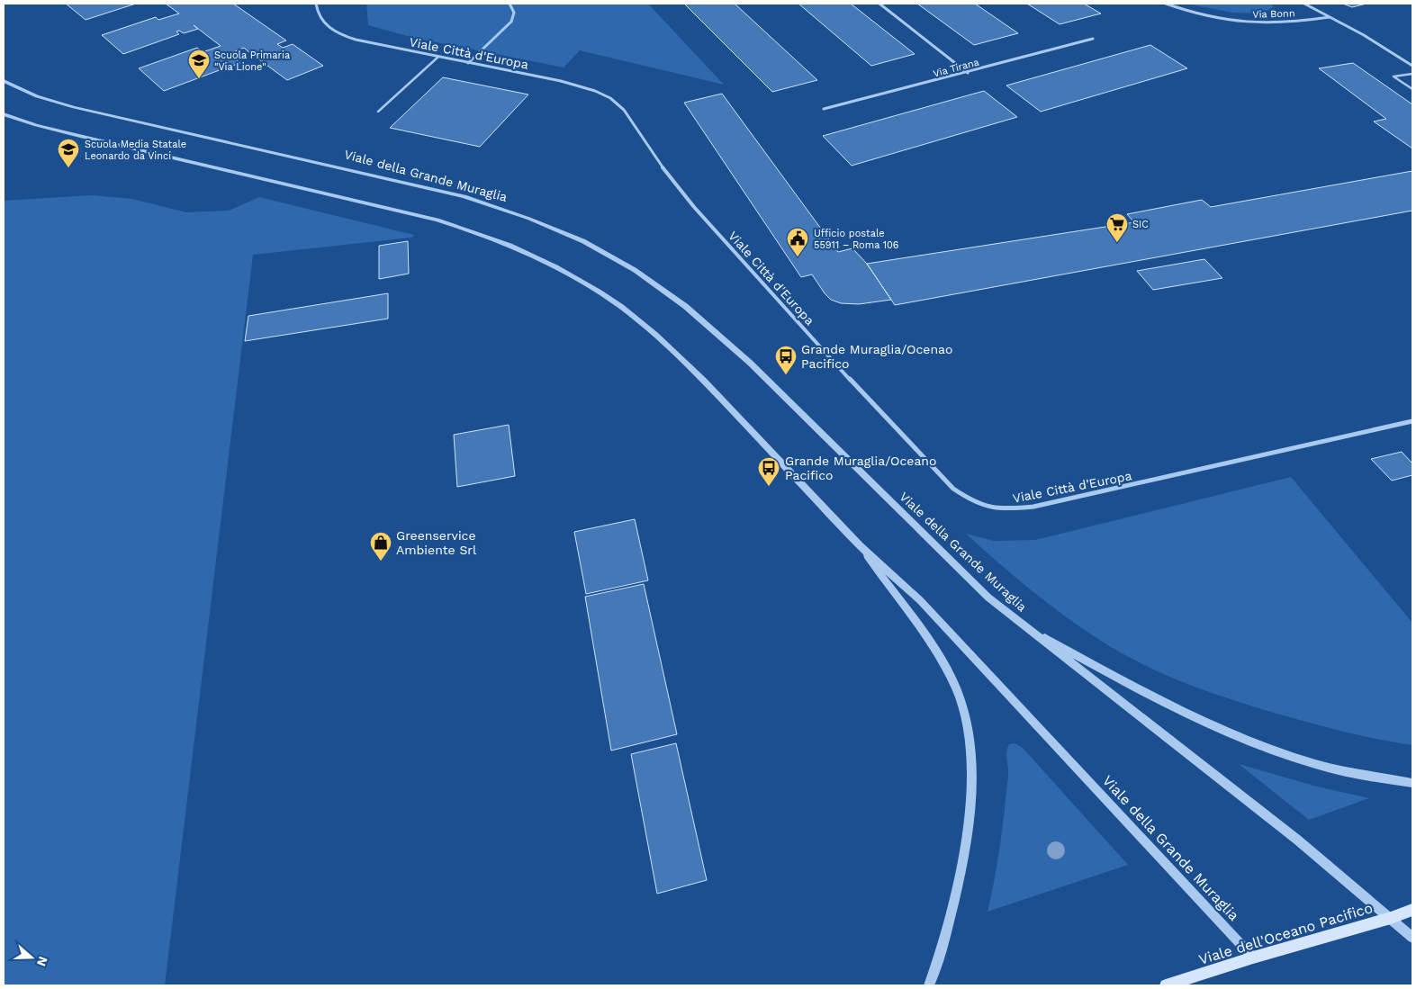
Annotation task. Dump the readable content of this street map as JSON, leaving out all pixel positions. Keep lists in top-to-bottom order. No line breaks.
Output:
{"streets":{"main road":["Viale dell'Oceano Pacifico"],"street":["Via Bonn","Viale Città d'Europa","Via Tirana","Viale della Grande Muraglia"]},"crossings":[["Viale della Grande Muraglia","Viale dell'Oceano Pacifico"]],"places":{"school or university":["Scuola Primaria \"Via Lione\"","Scuola Media Statale Leonardo da Vinci"],"supermarket":["SIC"],"public building":["Ufficio postale 55911 – Roma 106"],"bus stop":["Grande Muraglia/Ocenao Pacifico","Grande Muraglia/Oceano Pacifico"],"shop":["Greenservice Ambiente Srl"]},"north":"right"}
